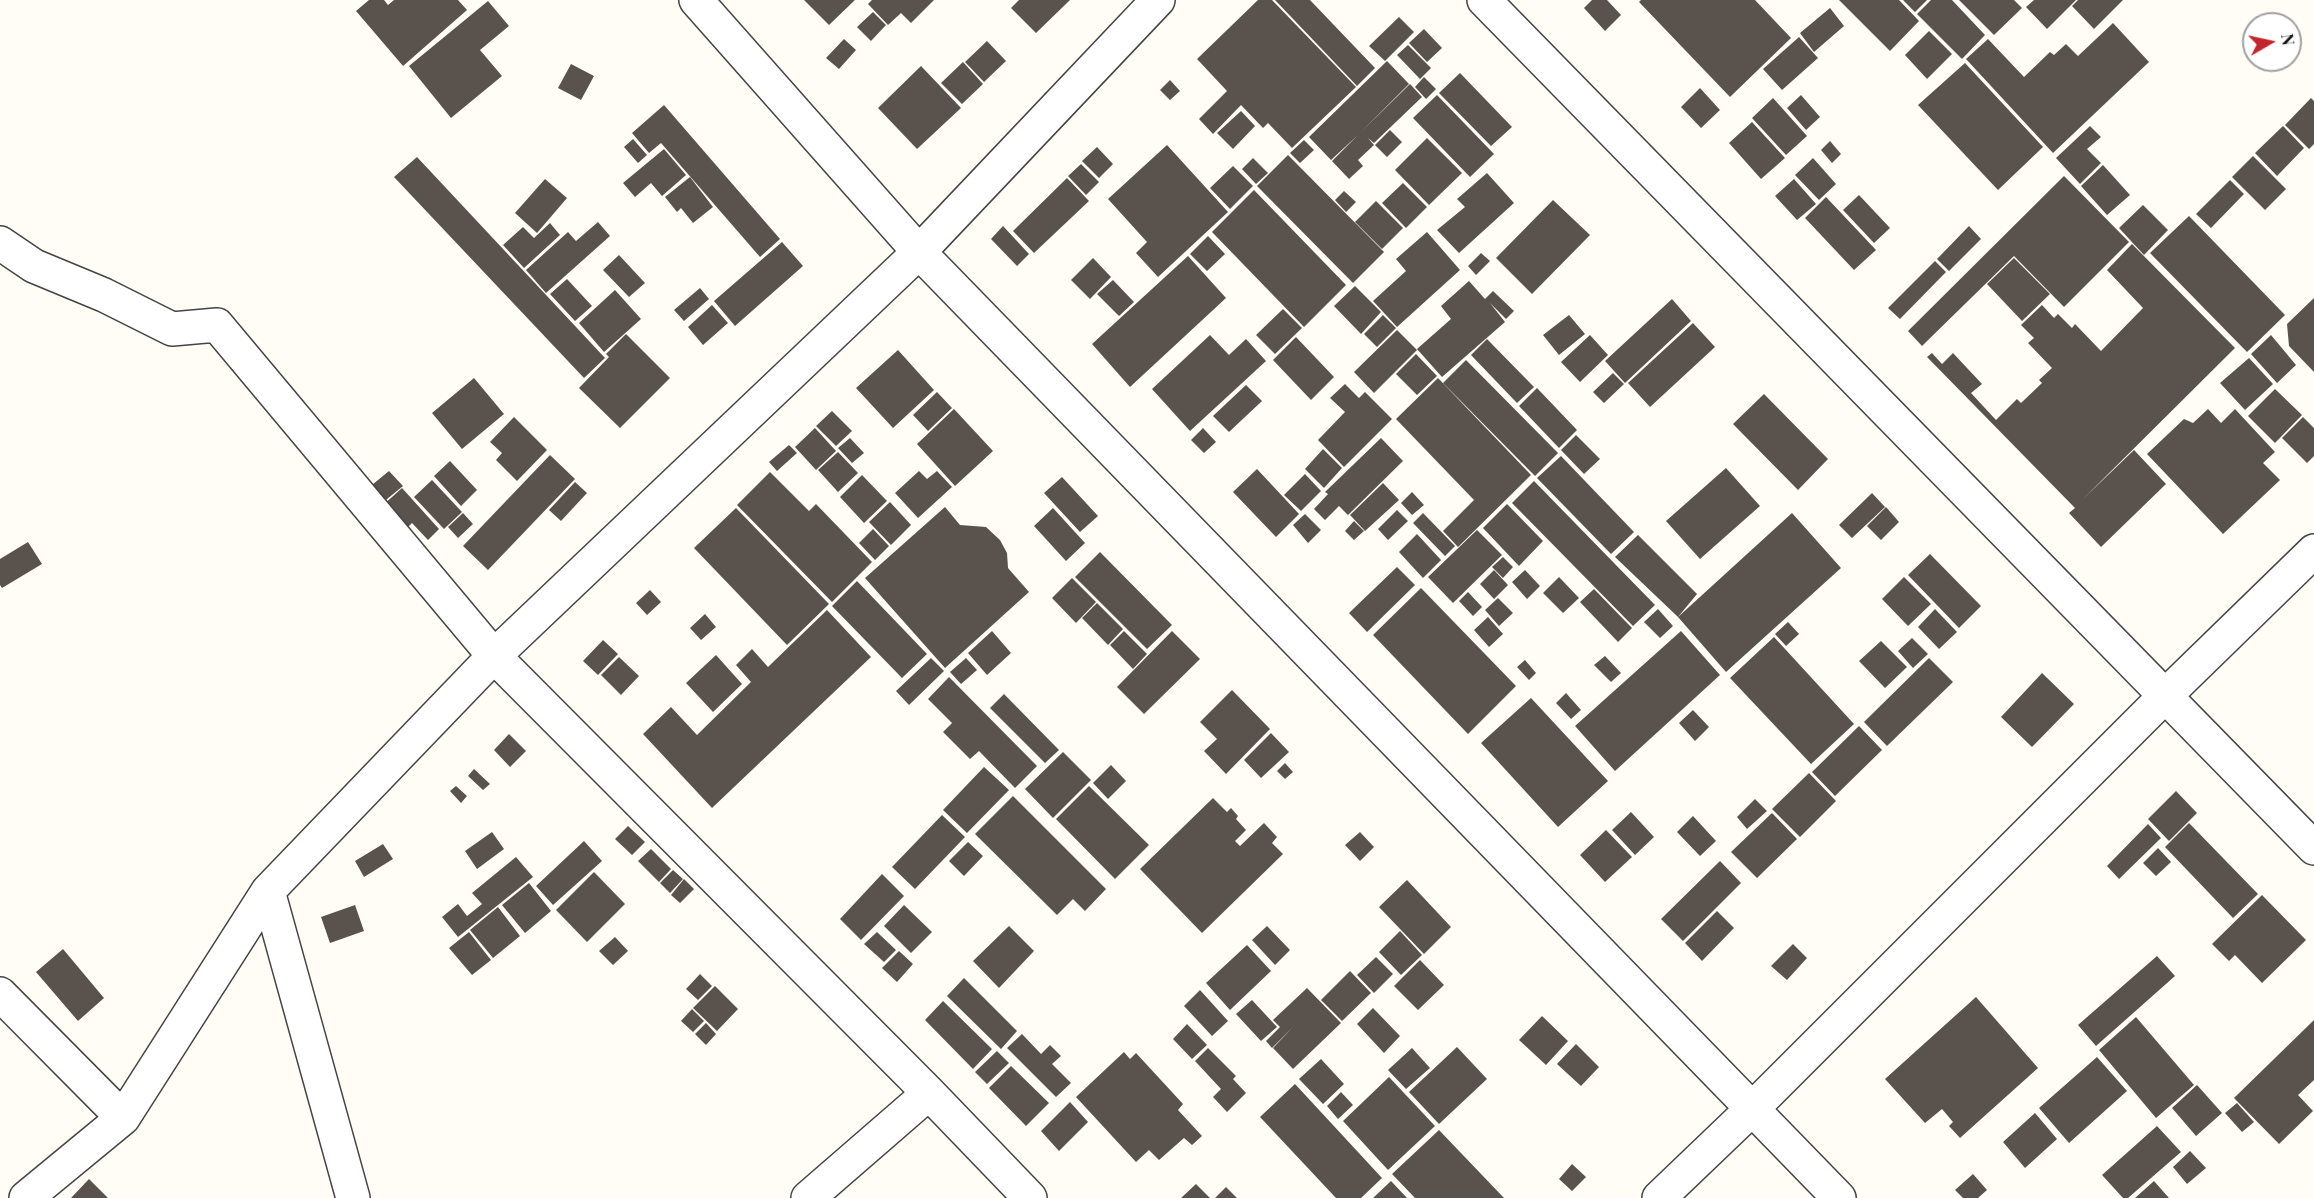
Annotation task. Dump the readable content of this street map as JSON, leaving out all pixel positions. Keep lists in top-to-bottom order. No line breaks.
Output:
{"north":"right"}
